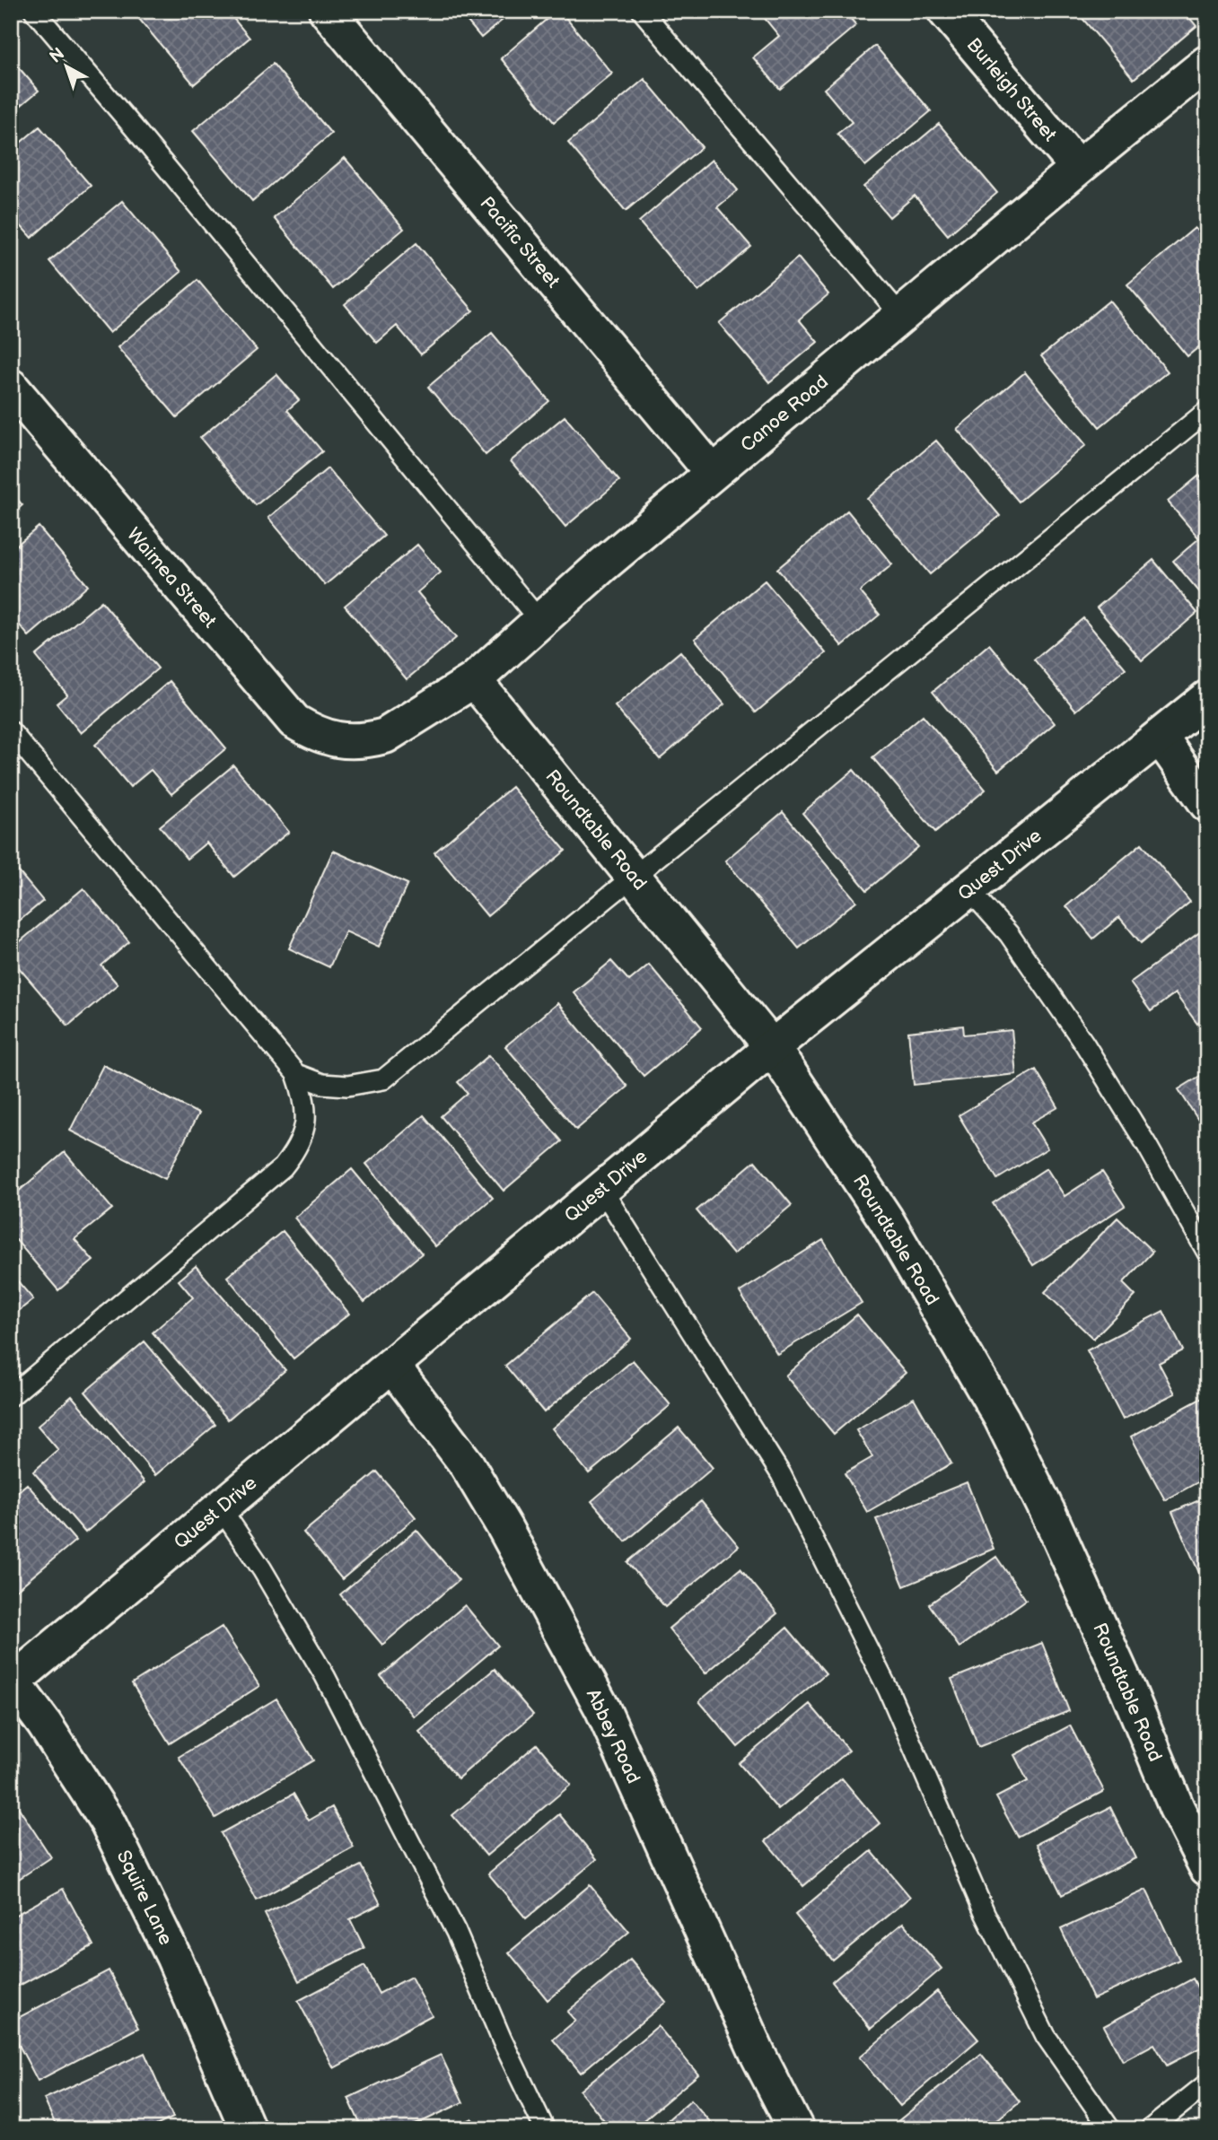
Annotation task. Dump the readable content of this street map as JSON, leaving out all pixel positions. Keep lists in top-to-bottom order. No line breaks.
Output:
{"streets":{"street":["Burleigh Street","Pacific Street","Canoe Road","Waimea Street","Roundtable Road","Quest Drive","Abbey Road","Squire Lane"]},"crossings":[["Burleigh Street","Canoe Road"],["Pacific Street","Canoe Road"],["Canoe Road","Waimea Street"],["Canoe Road","Roundtable Road"],["Roundtable Road","Quest Drive"],["Quest Drive","Abbey Road"],["Quest Drive","Squire Lane"]],"north":"top left"}
